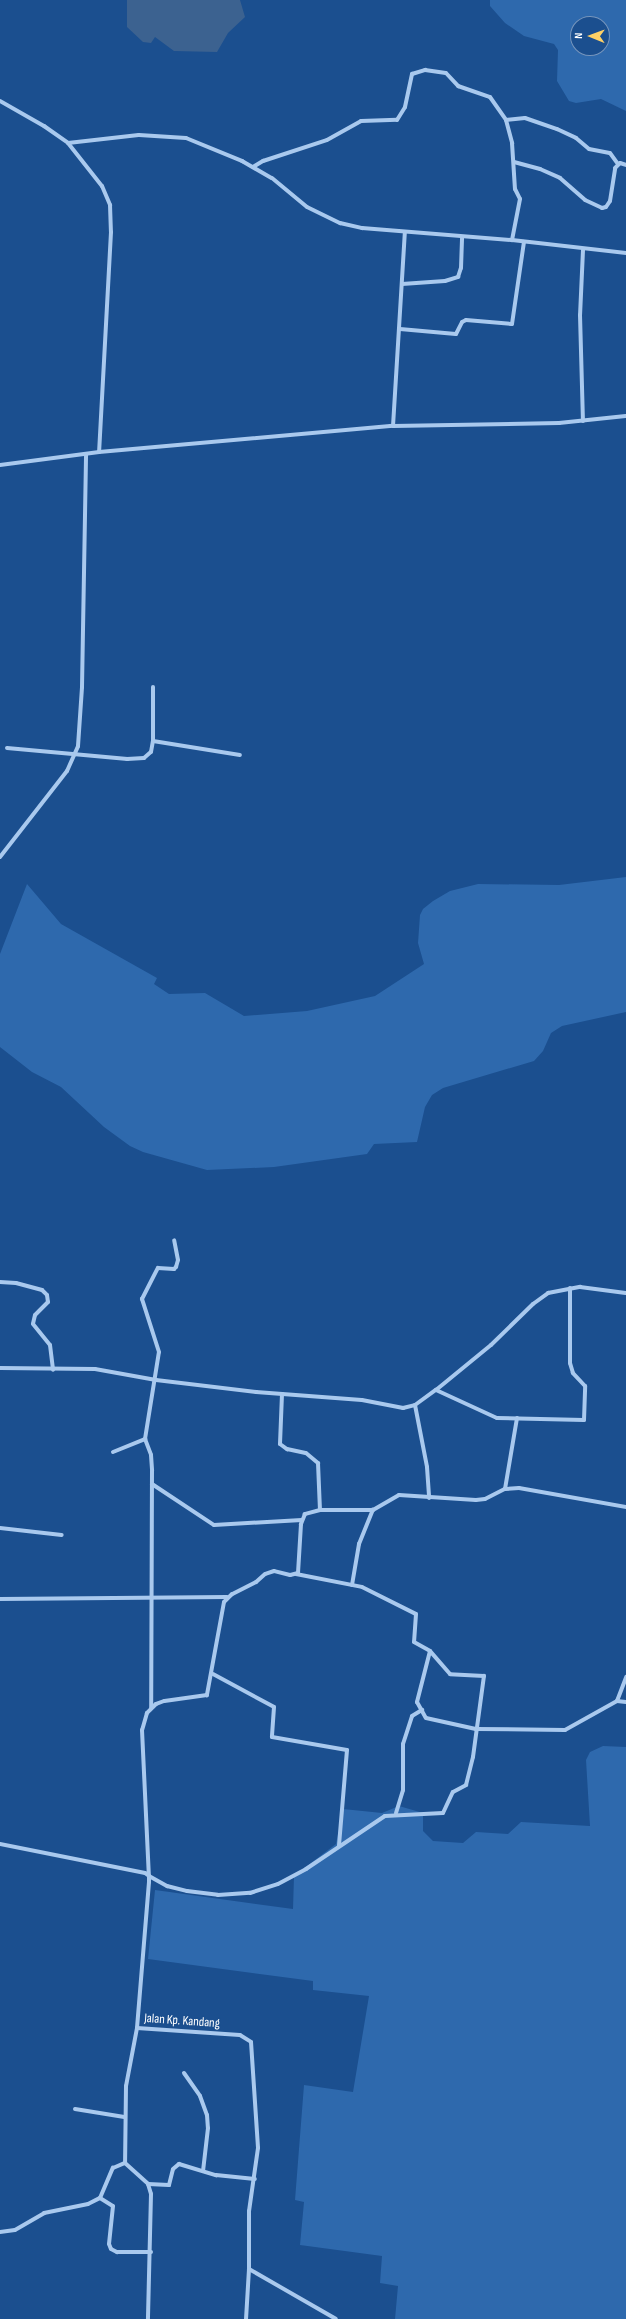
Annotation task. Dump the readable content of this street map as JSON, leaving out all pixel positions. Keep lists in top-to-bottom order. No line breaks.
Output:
{"streets":{"street":["Jalan Kp. Kandang"]},"north":"left"}
